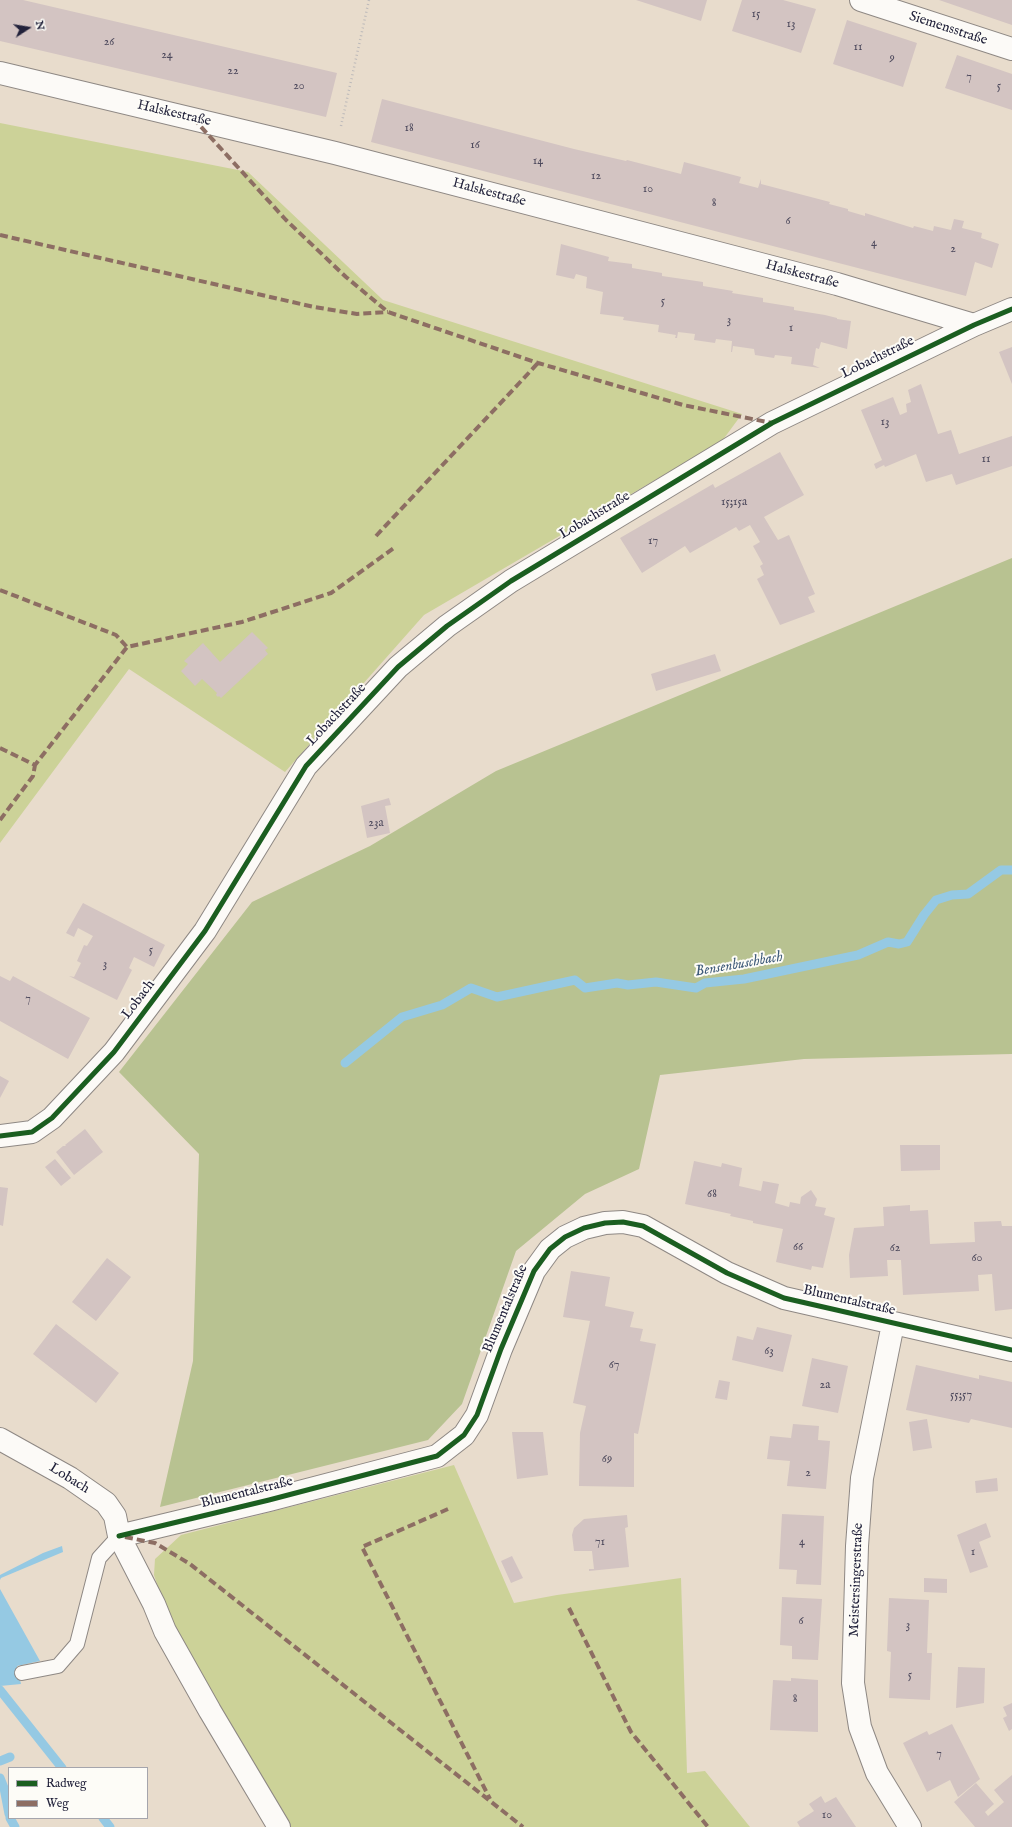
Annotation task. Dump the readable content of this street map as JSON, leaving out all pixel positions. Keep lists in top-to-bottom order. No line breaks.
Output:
{"streets":{"street":["Siemensstraße","Halskestraße","Lobachstraße","Lobach","Blumentalstraße","Meistersingerstraße"]},"crossings":[["Halskestraße","Lobachstraße"],["Lobachstraße","Lobach"],["Lobach","Blumentalstraße"],["Blumentalstraße","Meistersingerstraße"]],"water":["Bensenbuschbach"],"house_numbers":["15","13","26","11","24","9","22","7","20","5","18","16","14","12","10","8","6","4","2","5","3","1","13","11","15;15a","17","23a","5","3","7","68","66","62","60","63","67","2a","55;57","69","2","71","4","1","6","3","5","8","7","10"],"legend":["Radweg","Weg"],"north":"right"}
